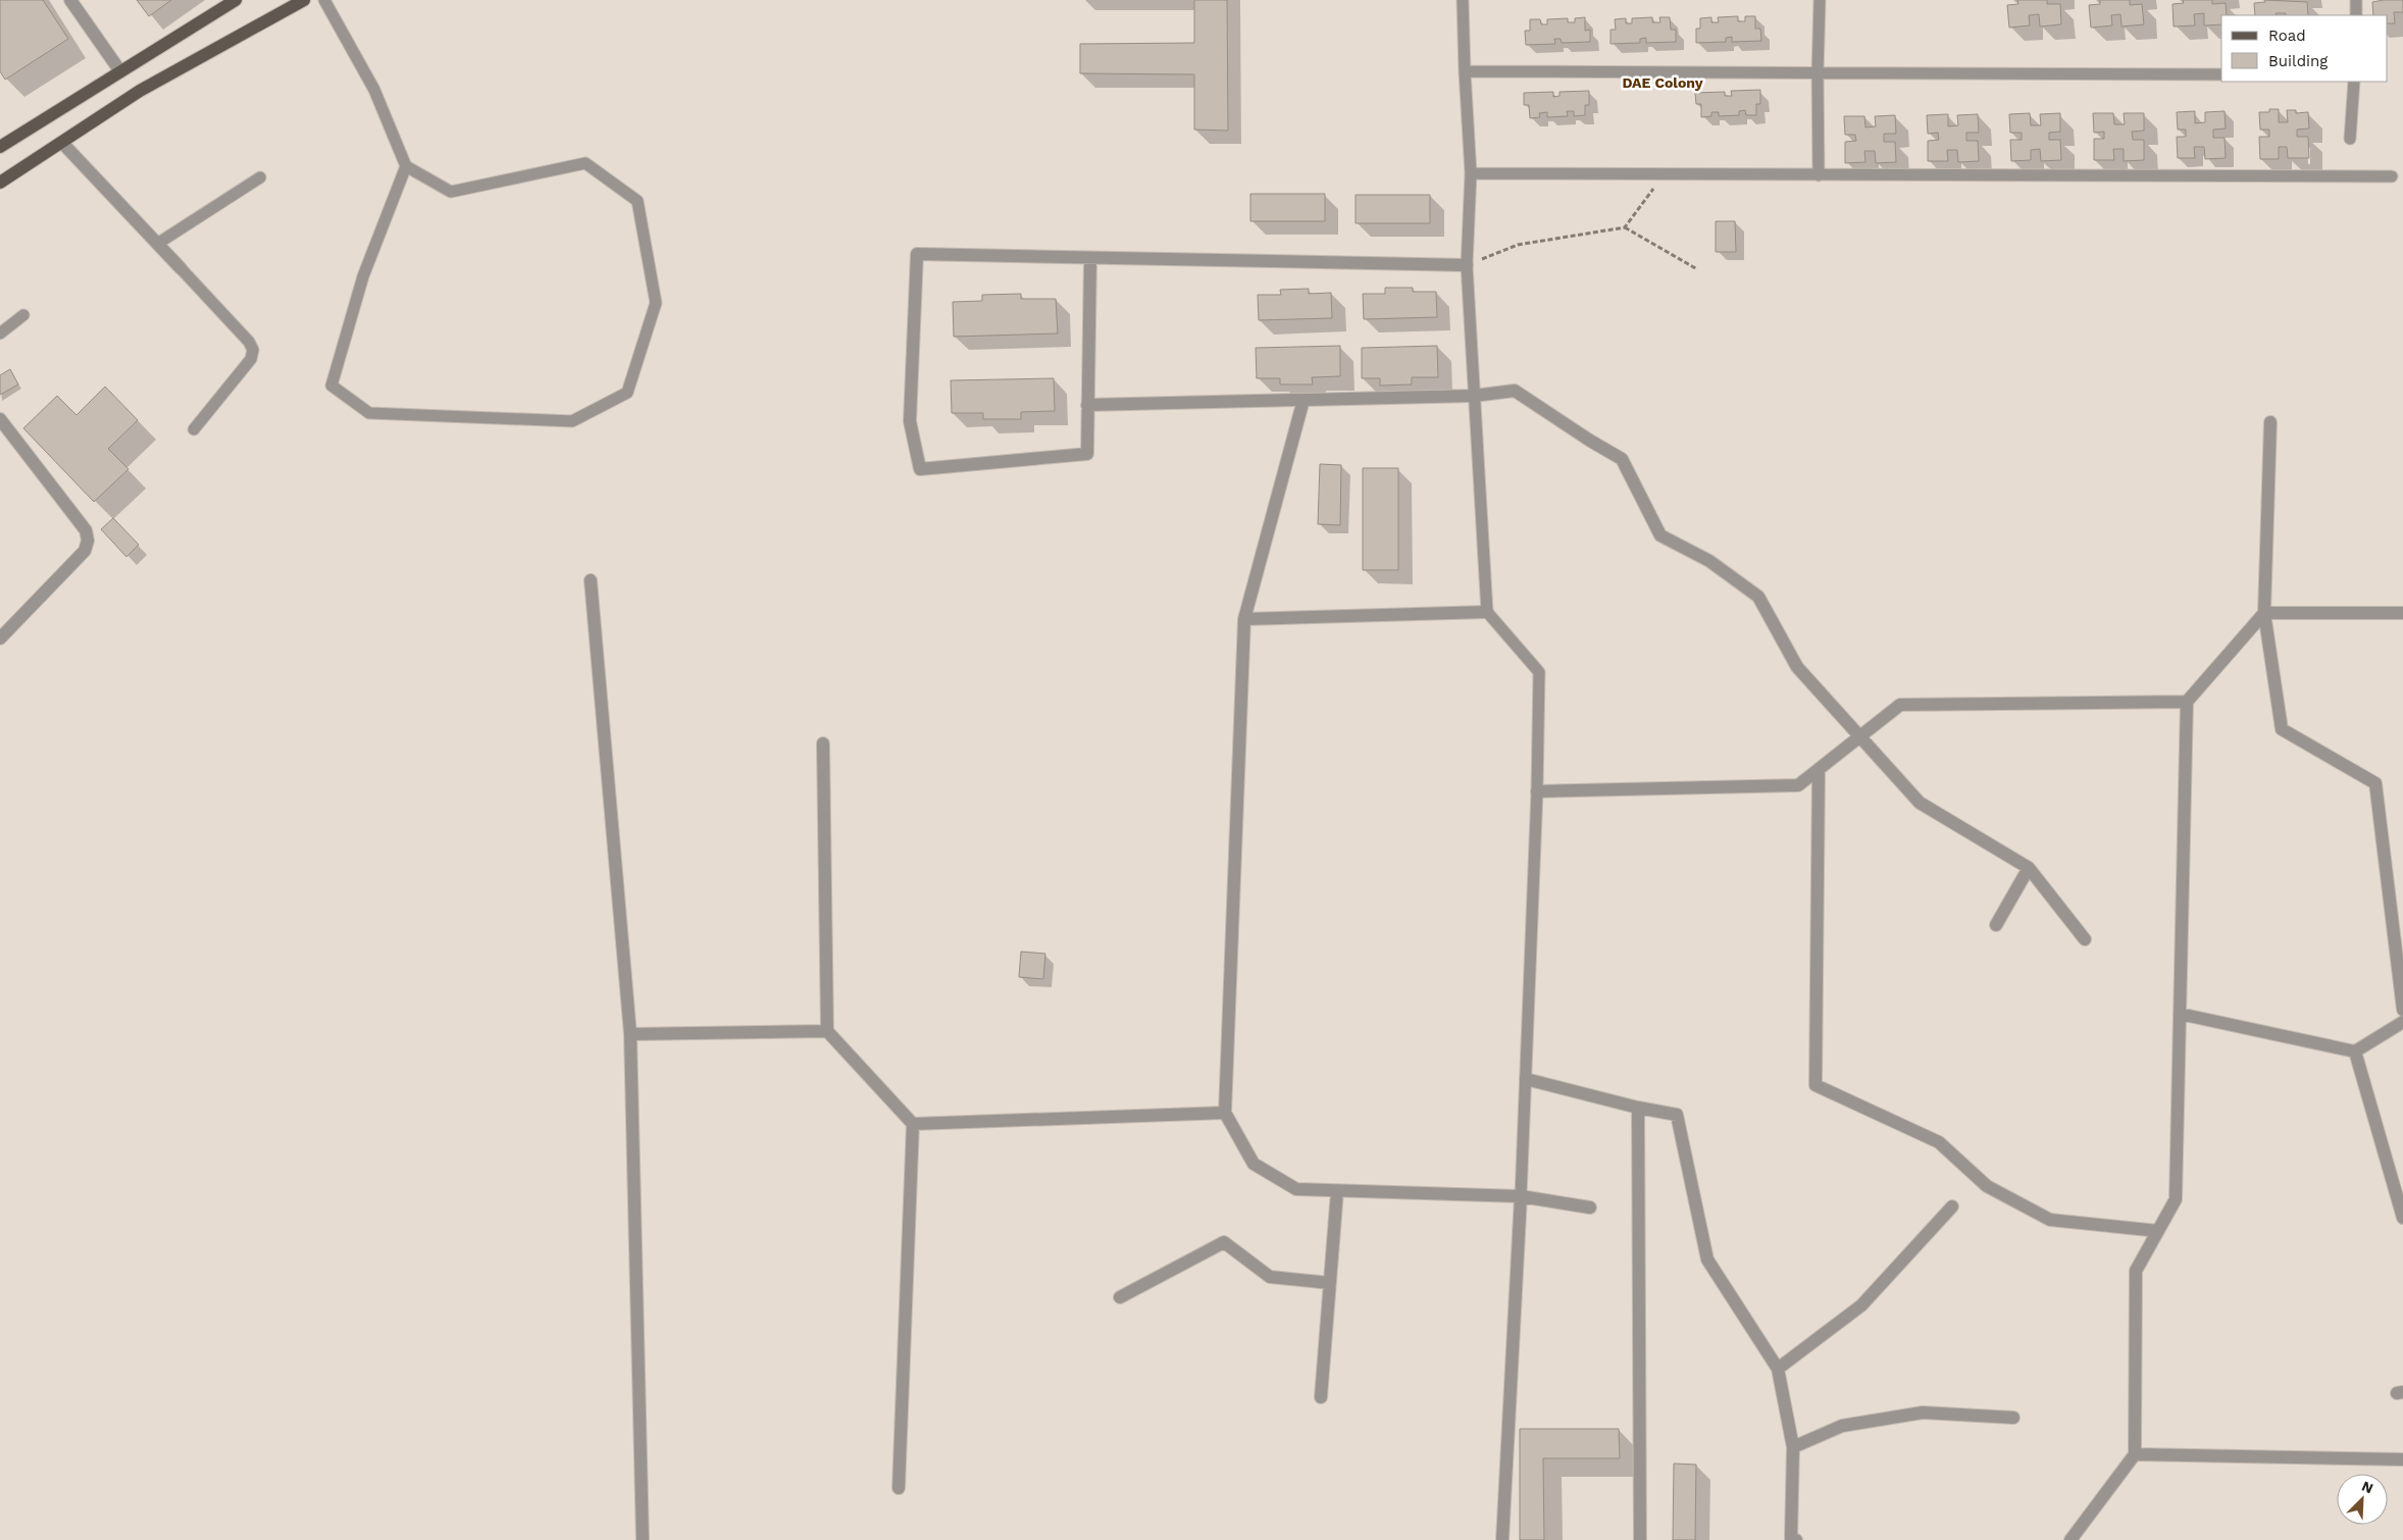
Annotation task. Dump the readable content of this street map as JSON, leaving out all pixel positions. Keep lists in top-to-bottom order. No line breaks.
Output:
{"districts":["DAE Colony"],"legend":["Road","Building"],"north":"top right"}
